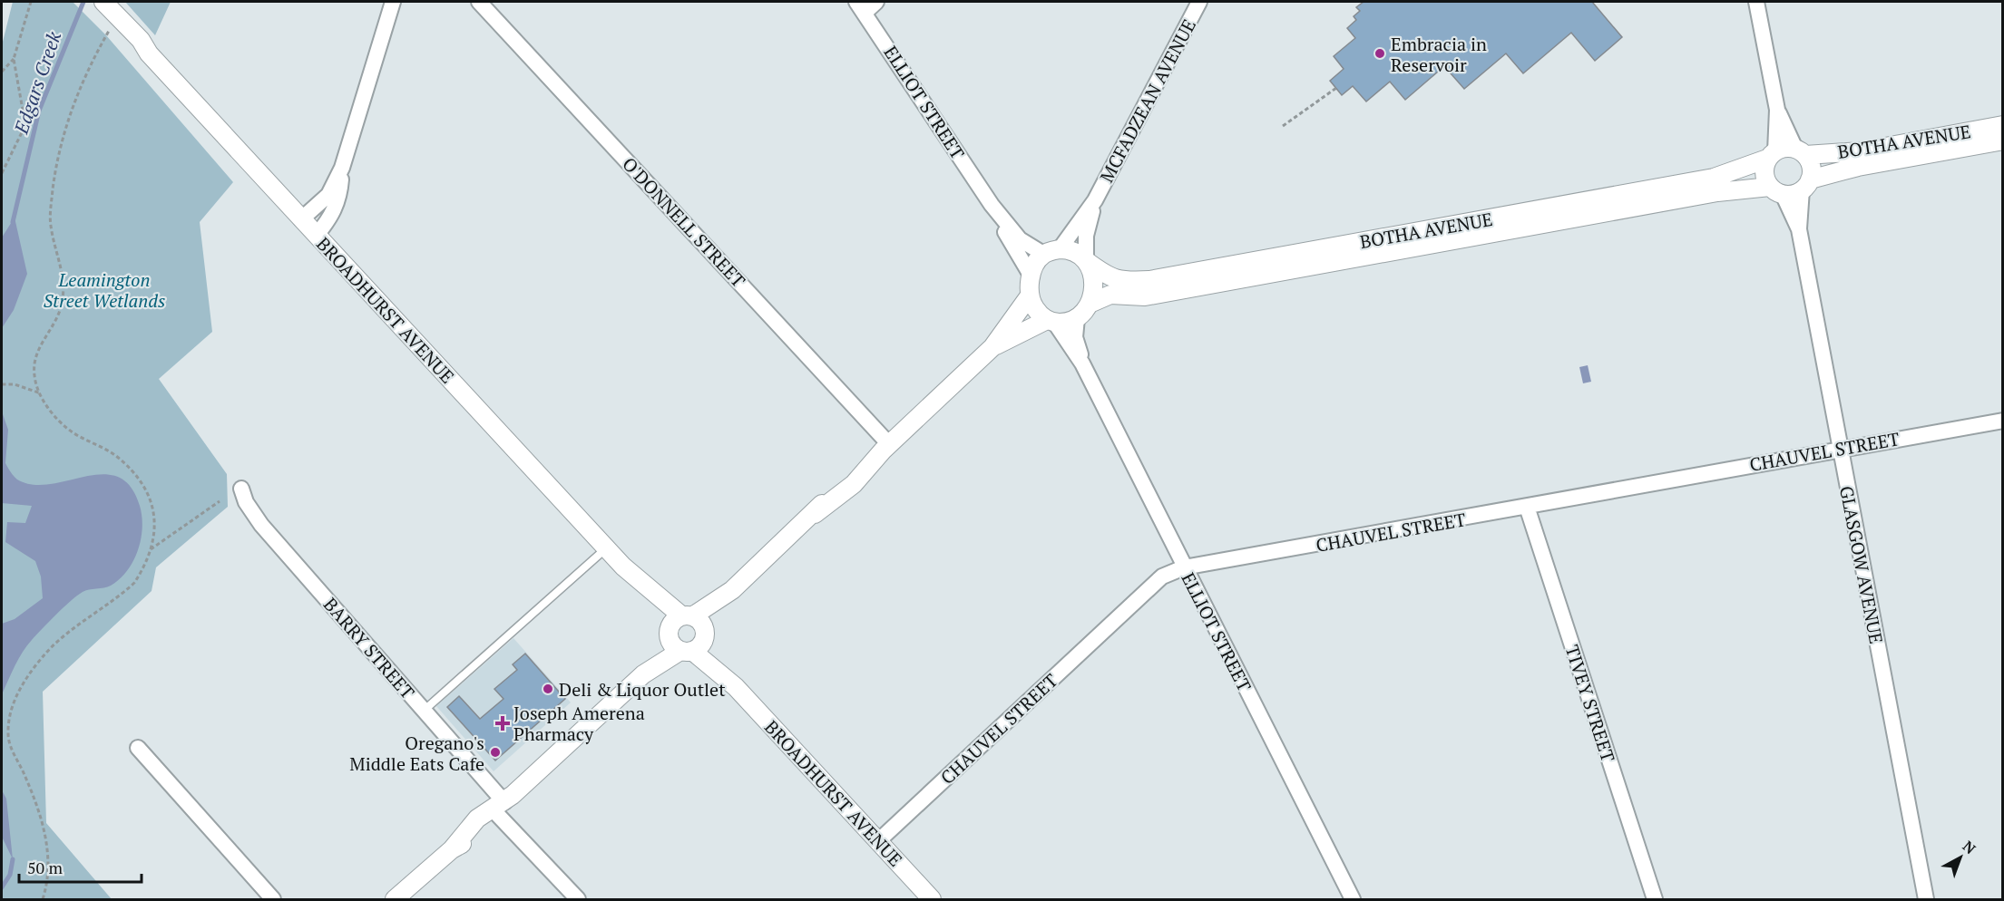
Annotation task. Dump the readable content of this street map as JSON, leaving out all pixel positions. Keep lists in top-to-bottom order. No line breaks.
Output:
{"streets":{"street":["MCFADZEAN AVENUE","ELLIOT STREET","BOTHA AVENUE","O'DONNELL STREET","BROADHURST AVENUE","CHAUVEL STREET","GLASGOW AVENUE","BARRY STREET","TIVEY STREET"]},"crossings":[["MCFADZEAN AVENUE","ELLIOT STREET"],["MCFADZEAN AVENUE","BOTHA AVENUE"],["ELLIOT STREET","BOTHA AVENUE"],["ELLIOT STREET","CHAUVEL STREET"],["BOTHA AVENUE","GLASGOW AVENUE"],["BROADHURST AVENUE","CHAUVEL STREET"],["CHAUVEL STREET","GLASGOW AVENUE"],["CHAUVEL STREET","TIVEY STREET"]],"water":["Edgars Creek"],"parks":["Leamington Street Wetlands"],"places":{"other":["Embracia in Reservoir","Deli & Liquor Outlet","Oregano's Middle Eats Cafe"],"health":["Joseph Amerena Pharmacy"]},"scale_bar":"50 m","north":"top right"}
